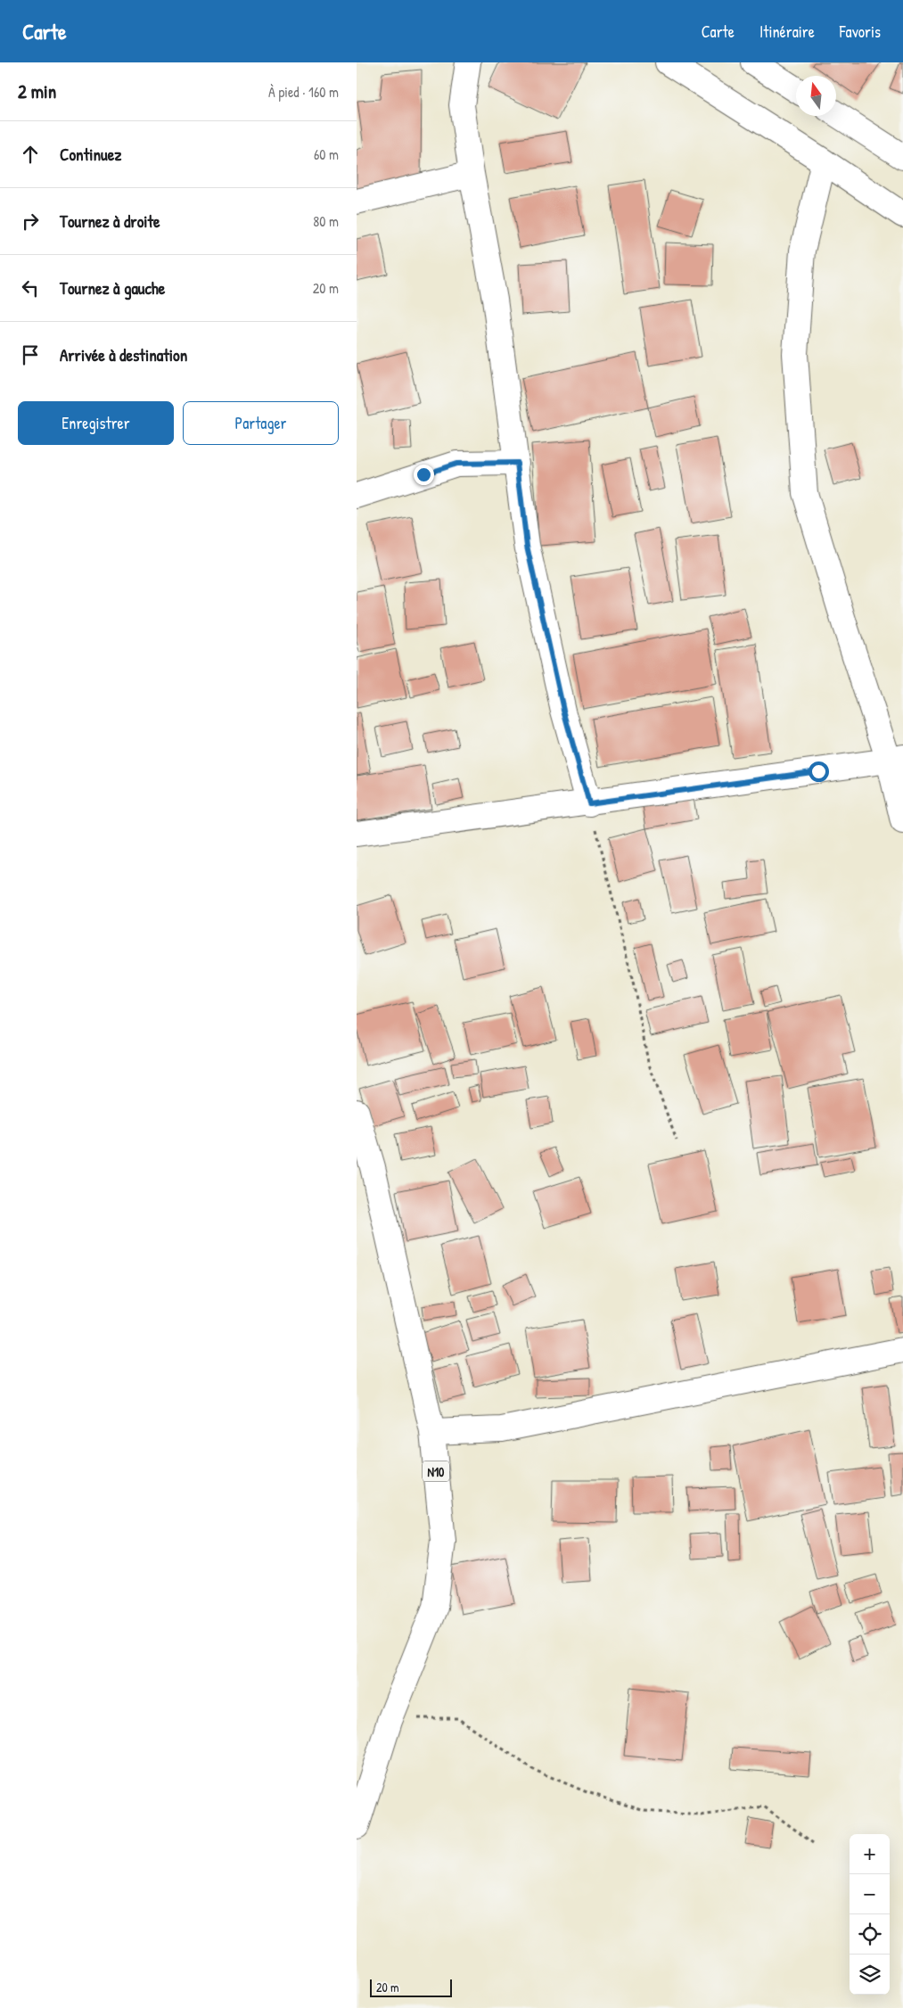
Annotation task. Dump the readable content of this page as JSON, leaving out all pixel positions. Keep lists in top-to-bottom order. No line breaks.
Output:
{"streets":{"main road":["N10"]},"scale_bar":"20 m","north":"top","page":{"header":"Carte","nav":["Carte","Itinéraire","Favoris"],"heading":["2 min","À pied · 160 m"],"list":[["Continuez","60 m"],["Tournez à droite","80 m"],["Tournez à gauche","20 m"],"Arrivée à destination"],"buttons":["Enregistrer","Partager"],"map_buttons":["+","−"],"scale":"20 m"}}
